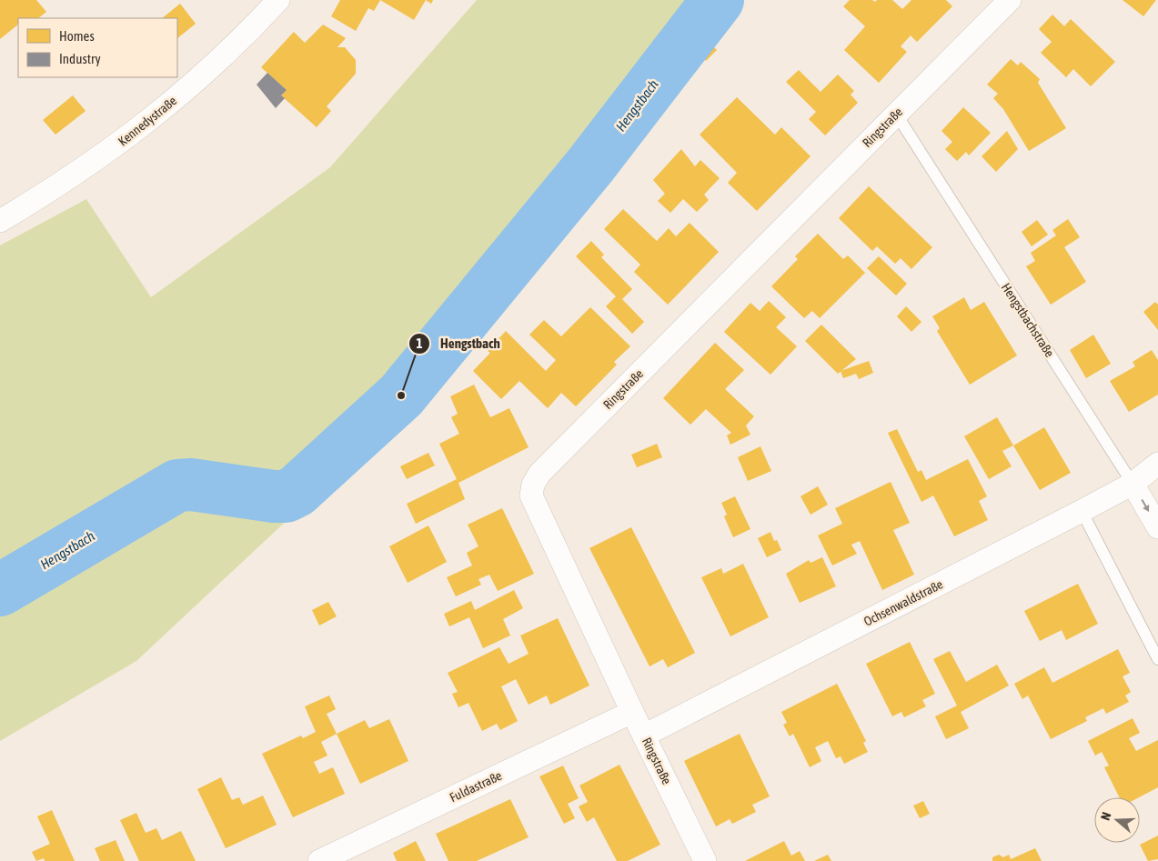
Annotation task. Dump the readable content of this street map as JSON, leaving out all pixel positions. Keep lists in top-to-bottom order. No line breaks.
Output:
{"streets":{"street":["Kennedystraße","Ringstraße","Hengstbachstraße","Ochsenwaldstraße","Fuldastraße"]},"crossings":[["Ringstraße","Hengstbachstraße"],["Ringstraße","Ochsenwaldstraße"],["Ringstraße","Fuldastraße"],["Hengstbachstraße","Ochsenwaldstraße"]],"water":["Hengstbach"],"places":["Hengstbach"],"legend":["Homes","Industry"],"north":"left"}
